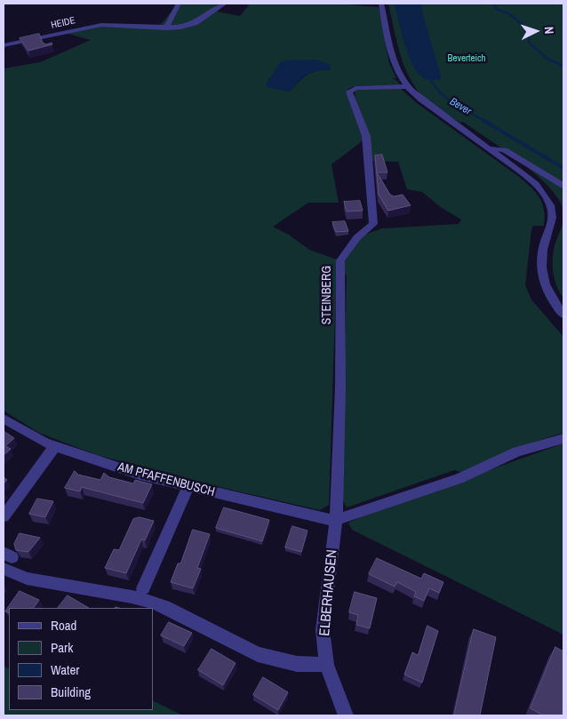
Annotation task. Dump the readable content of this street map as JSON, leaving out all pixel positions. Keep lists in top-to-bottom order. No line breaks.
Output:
{"streets":{"street":["HEIDE","STEINBERG","AM PFAFFENBUSCH","ELBERHAUSEN"]},"crossings":[["STEINBERG","AM PFAFFENBUSCH"],["STEINBERG","ELBERHAUSEN"],["AM PFAFFENBUSCH","ELBERHAUSEN"]],"water":["Bever"],"parks":["Beverteich"],"legend":["Road","Park","Water","Building"],"north":"right"}
